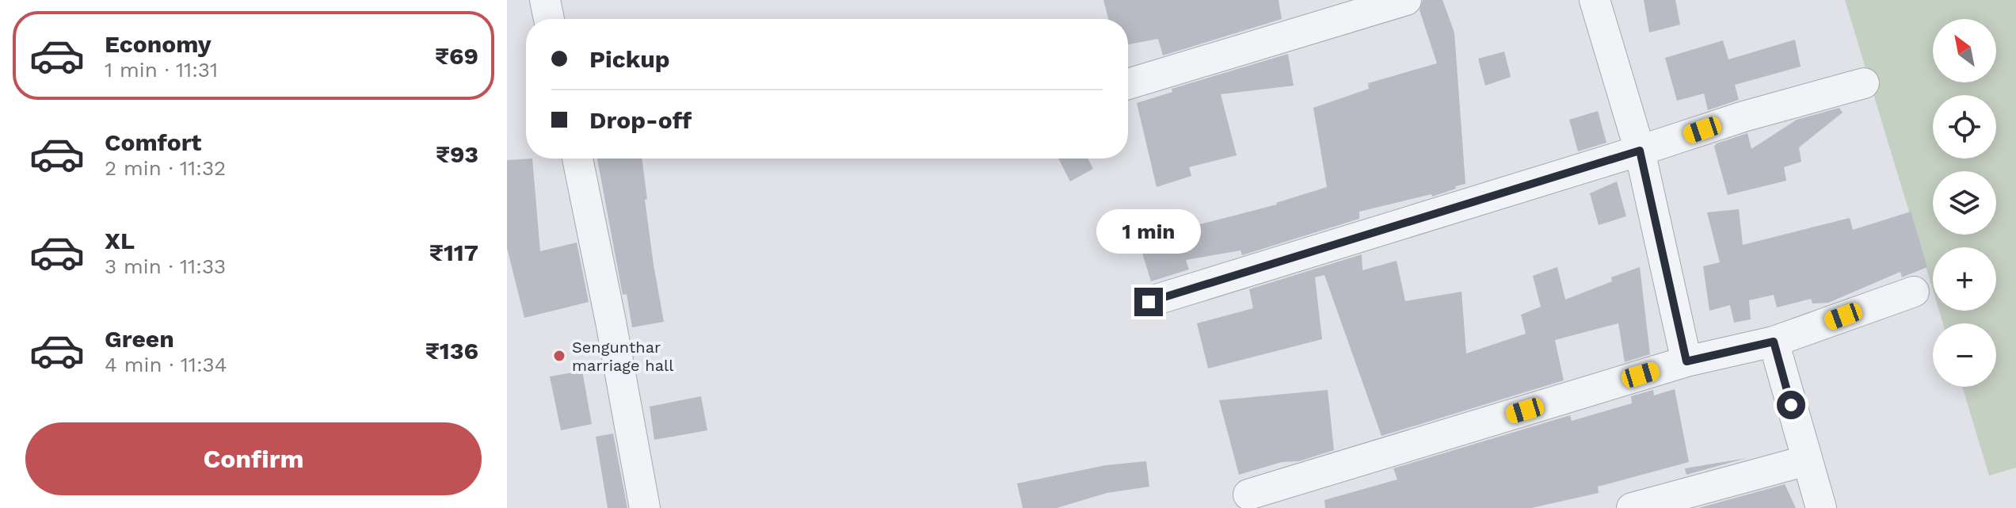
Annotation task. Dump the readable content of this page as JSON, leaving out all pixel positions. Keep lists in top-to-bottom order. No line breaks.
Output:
{"places":["Sengunthar marriage hall"],"north":"top left","page":{"list":[{"name":"Economy","note":"1 min · 11:31","value":"₹69"},{"name":"Comfort","note":"2 min · 11:32","value":"₹93"},{"name":"XL","note":"3 min · 11:33","value":"₹117"},{"name":"Green","note":"4 min · 11:34","value":"₹136"}],"map_buttons":["+","−"],"banner":["Pickup","Drop-off"],"bubble":"1 min","buttons":"Confirm"}}
